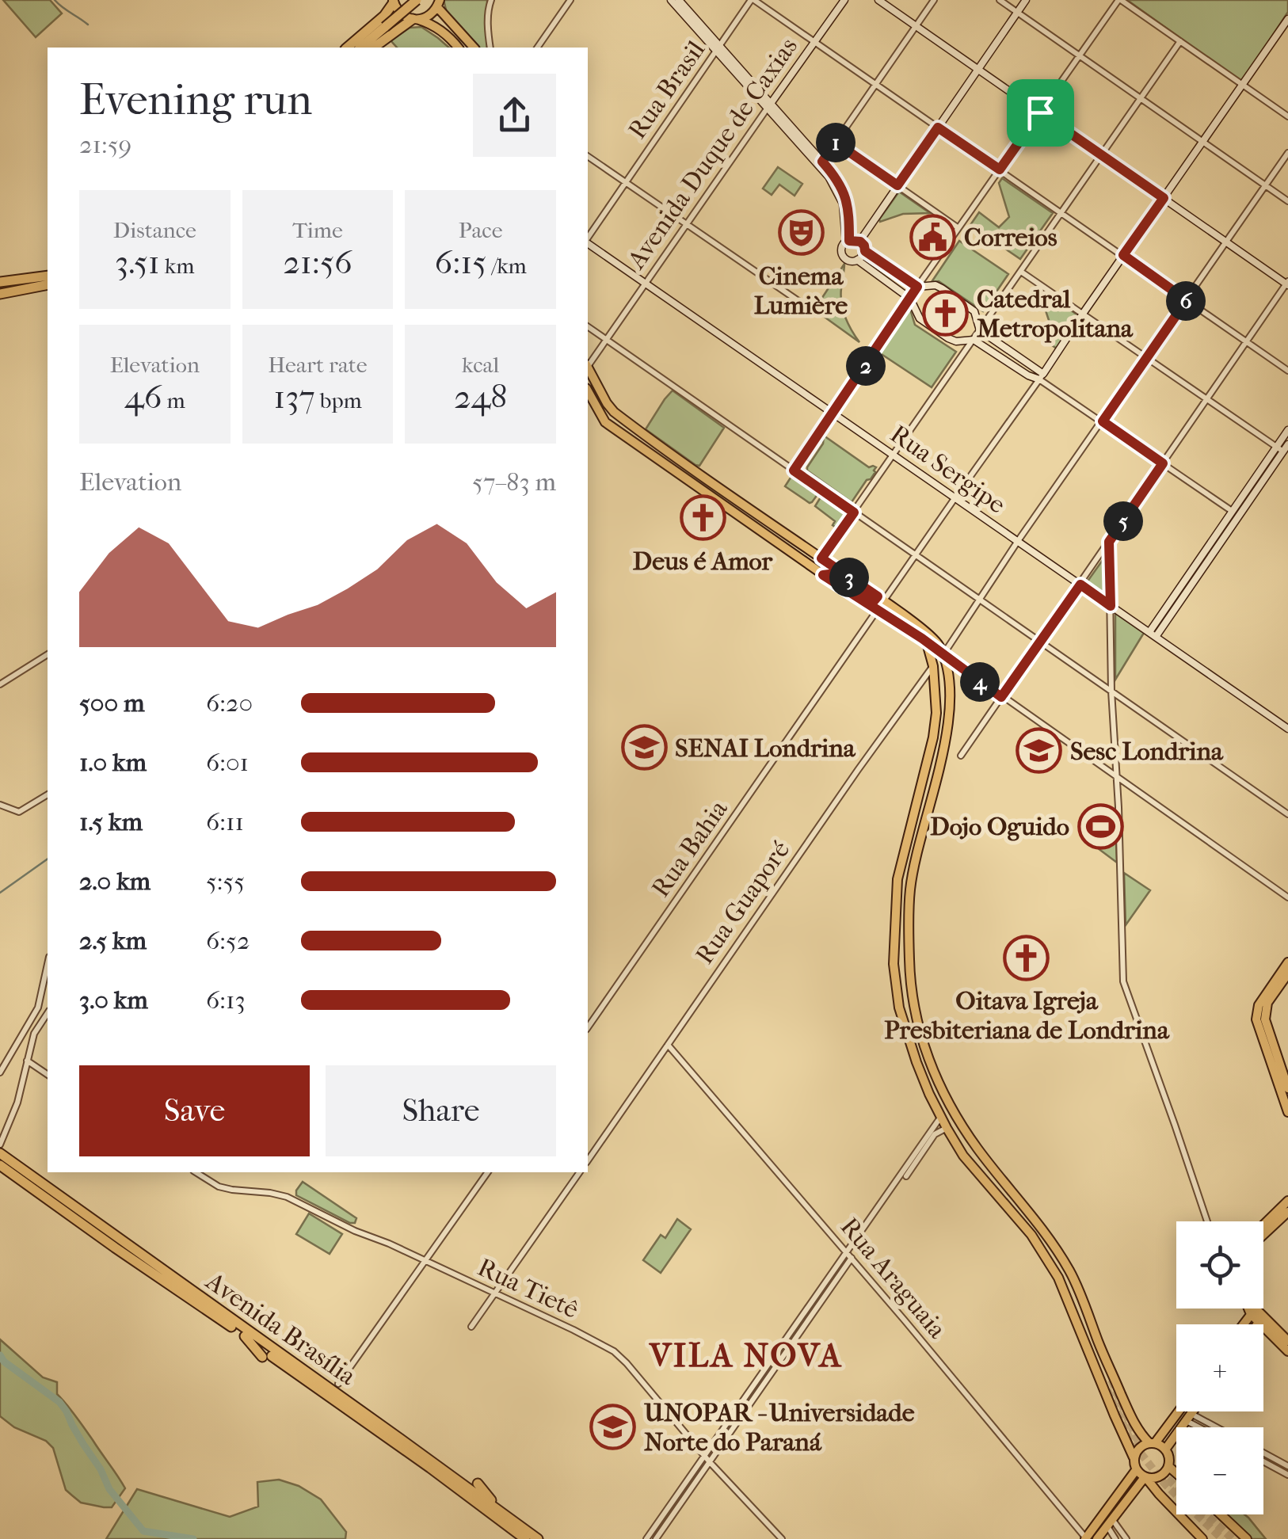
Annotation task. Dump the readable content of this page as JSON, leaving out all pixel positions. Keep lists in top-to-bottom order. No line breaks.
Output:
{"streets":{"highway":["Avenida Brasília"],"main road":["Avenida Duque de Caxias","Rua Sergipe"],"street":["Rua Brasil","Rua Bahia","Rua Guaporé","Rua Araguaia","Rua Tietê"]},"crossings":[["Avenida Duque de Caxias","Rua Sergipe"],["Rua Sergipe","Rua Bahia"],["Rua Guaporé","Rua Araguaia"]],"districts":["VILA NOVA"],"places":{"theatre":["Cinema Lumière"],"public building":["Correios"],"church":["Catedral Metropolitana","Deus é Amor","Oitava Igreja Presbiteriana de Londrina"],"school or university":["SENAI Londrina","Sesc Londrina","UNOPAR - Universidade Norte do Paraná"],"sports":["Dojo Oguido"]},"page":{"heading":["Evening run","21:59"],"pins":["1","6","2","5","3","4"],"stats":[["Distance","3.51 km"],["Time","21:56"],["Pace","6:15 /km"],["Elevation","46 m"],["Heart rate","137 bpm"],["kcal","248"]],"chart":["Elevation","57–83 m"],"list":[{"name":"500 m","note":"6:20"},{"name":"1.0 km","note":"6:01"},{"name":"1.5 km","note":"6:11"},{"name":"2.0 km","note":"5:55"},{"name":"2.5 km","note":"6:52"},{"name":"3.0 km","note":"6:13"}],"buttons":["Save","Share"],"map_buttons":["+","−"]}}
